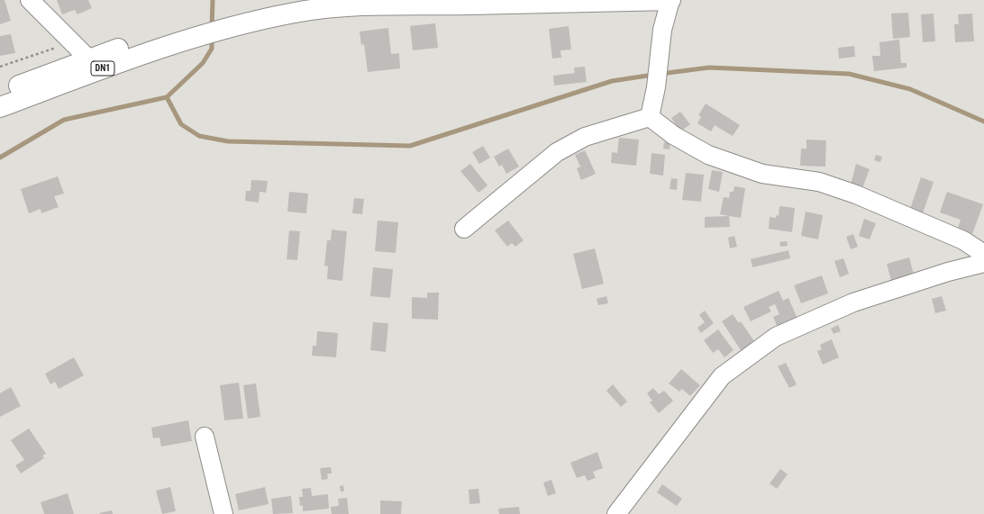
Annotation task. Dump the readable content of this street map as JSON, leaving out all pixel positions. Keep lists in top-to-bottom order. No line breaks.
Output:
{"streets":{"main road":["DN1"]}}
